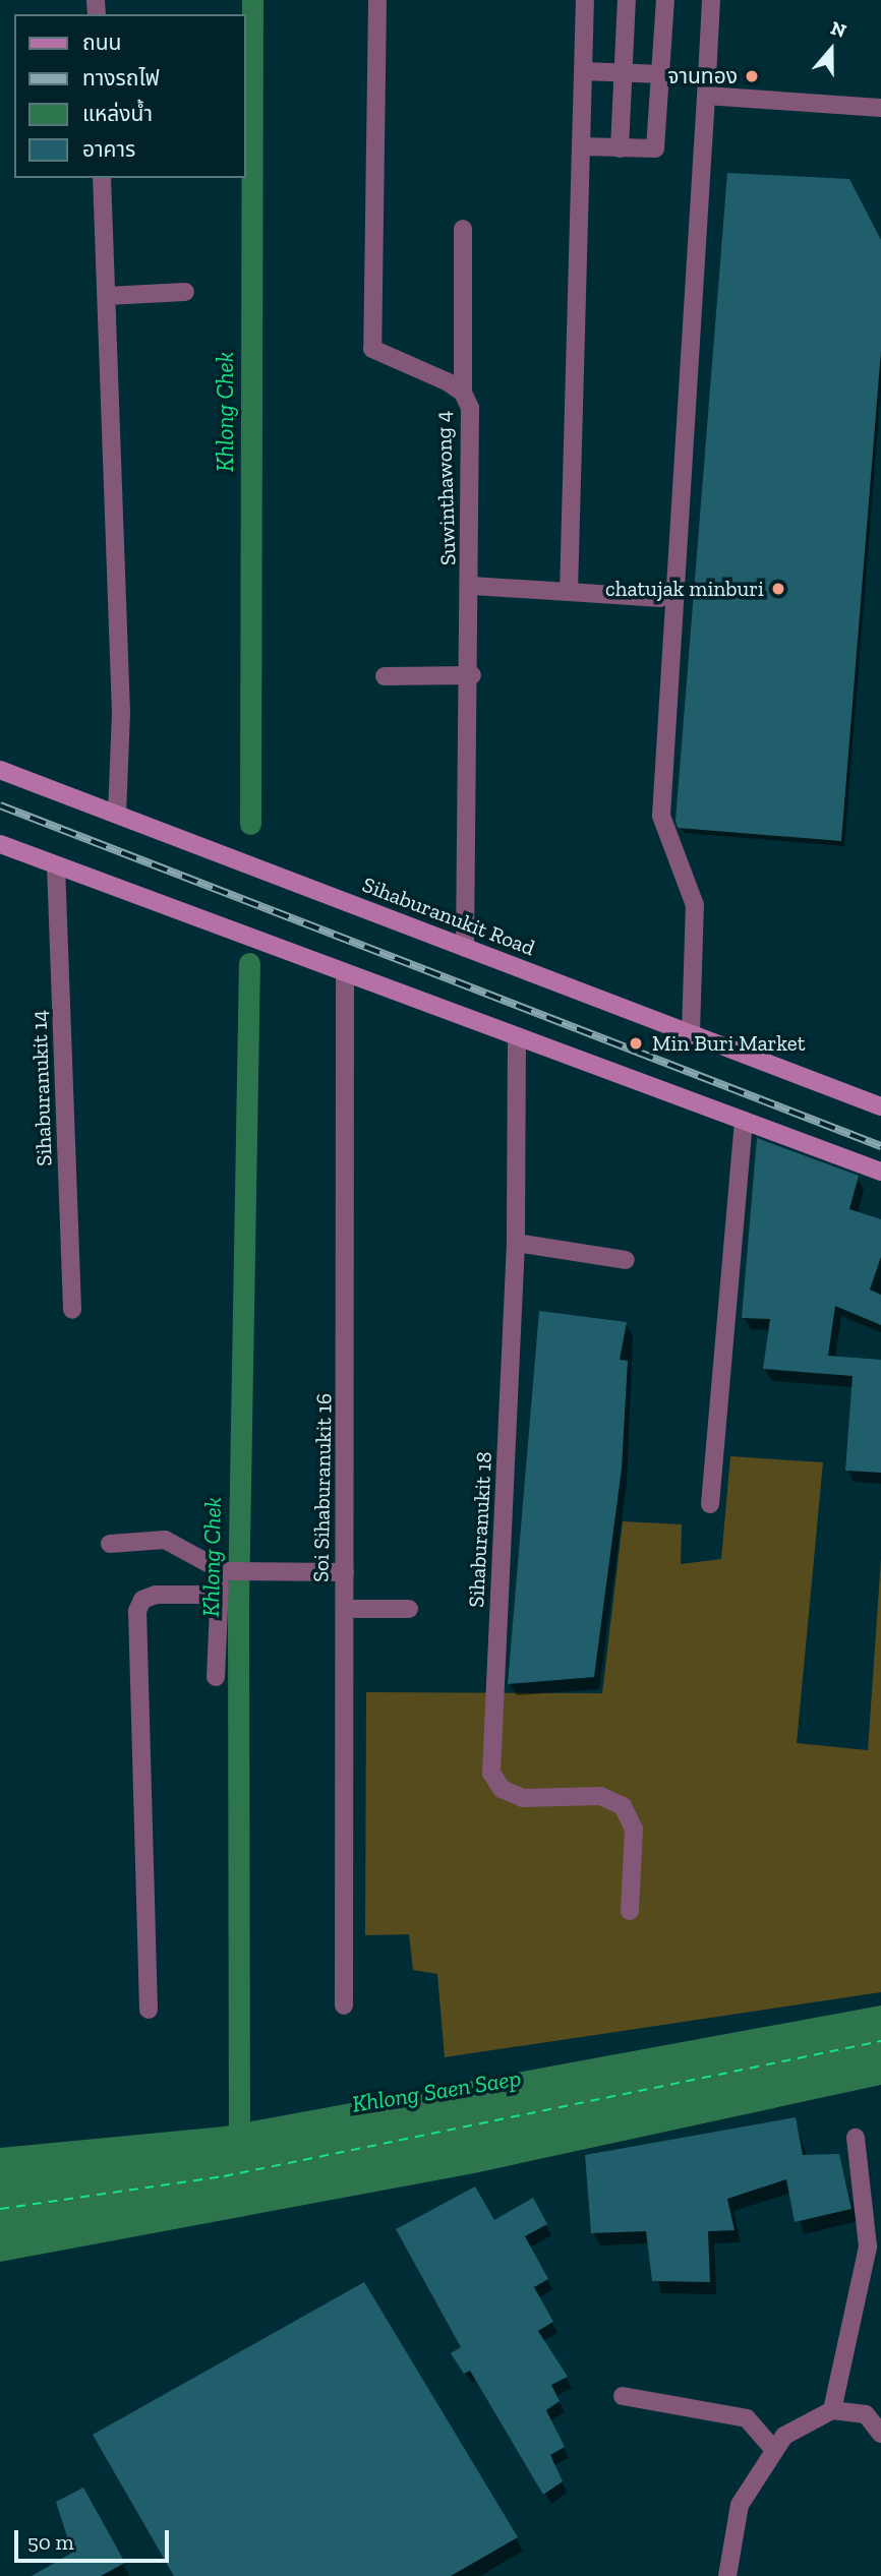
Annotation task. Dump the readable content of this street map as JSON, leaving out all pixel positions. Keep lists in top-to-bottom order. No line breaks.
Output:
{"streets":{"main road":["Sihaburanukit Road"],"street":["Suwinthawong 4","Sihaburanukit 14","Soi Sihaburanukit 16","Sihaburanukit 18"]},"crossings":[["Suwinthawong 4","Sihaburanukit Road"]],"water":["Khlong Chek","Khlong Saen Saep"],"places":["จานทอง","chatujak minburi","Min Buri Market"],"legend":["ถนน","ทางรถไฟ","แหล่งน้ำ","อาคาร"],"scale_bar":"50 m","north":"top"}
